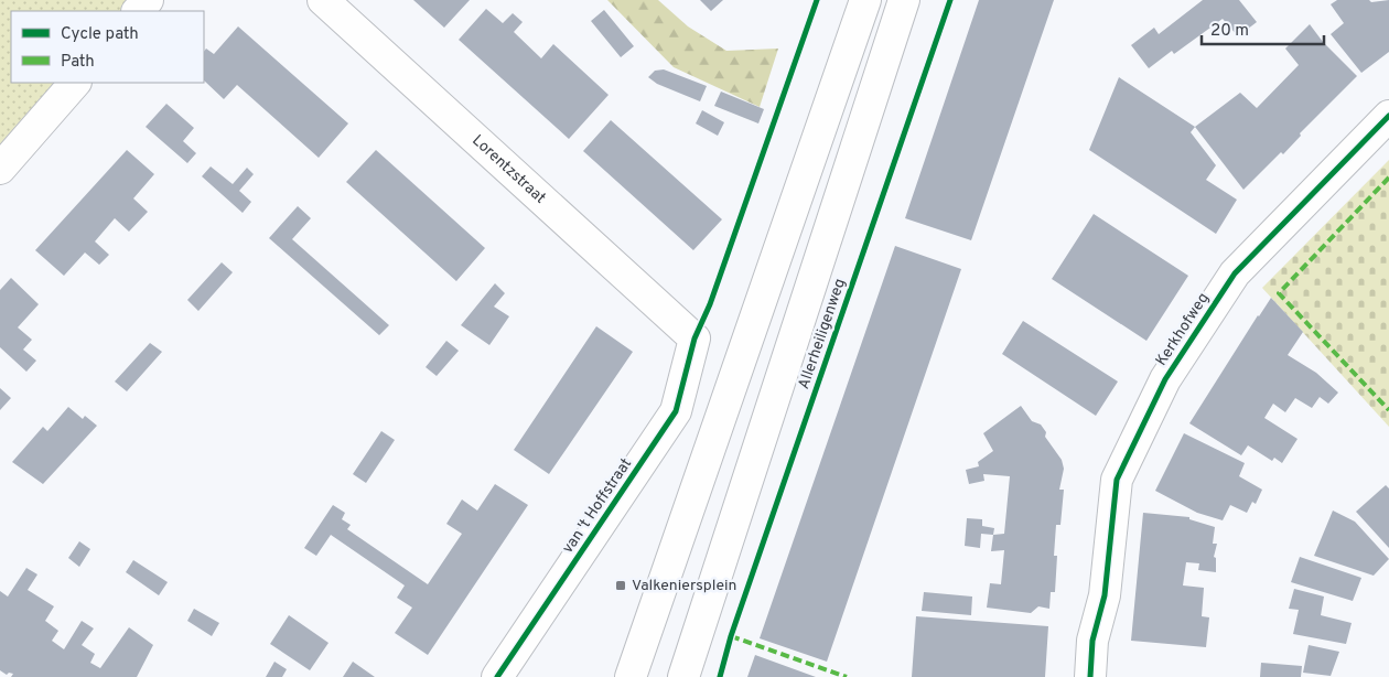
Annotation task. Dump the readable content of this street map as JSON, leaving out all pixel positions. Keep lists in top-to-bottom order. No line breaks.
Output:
{"streets":{"street":["Lorentzstraat","Kerkhofweg","Allerheiligenweg","van 't Hoffstraat"]},"crossings":[["Lorentzstraat","van 't Hoffstraat"]],"places":{"transit":["Valkeniersplein"]},"legend":["Cycle path","Path"],"scale_bar":"20 m"}
